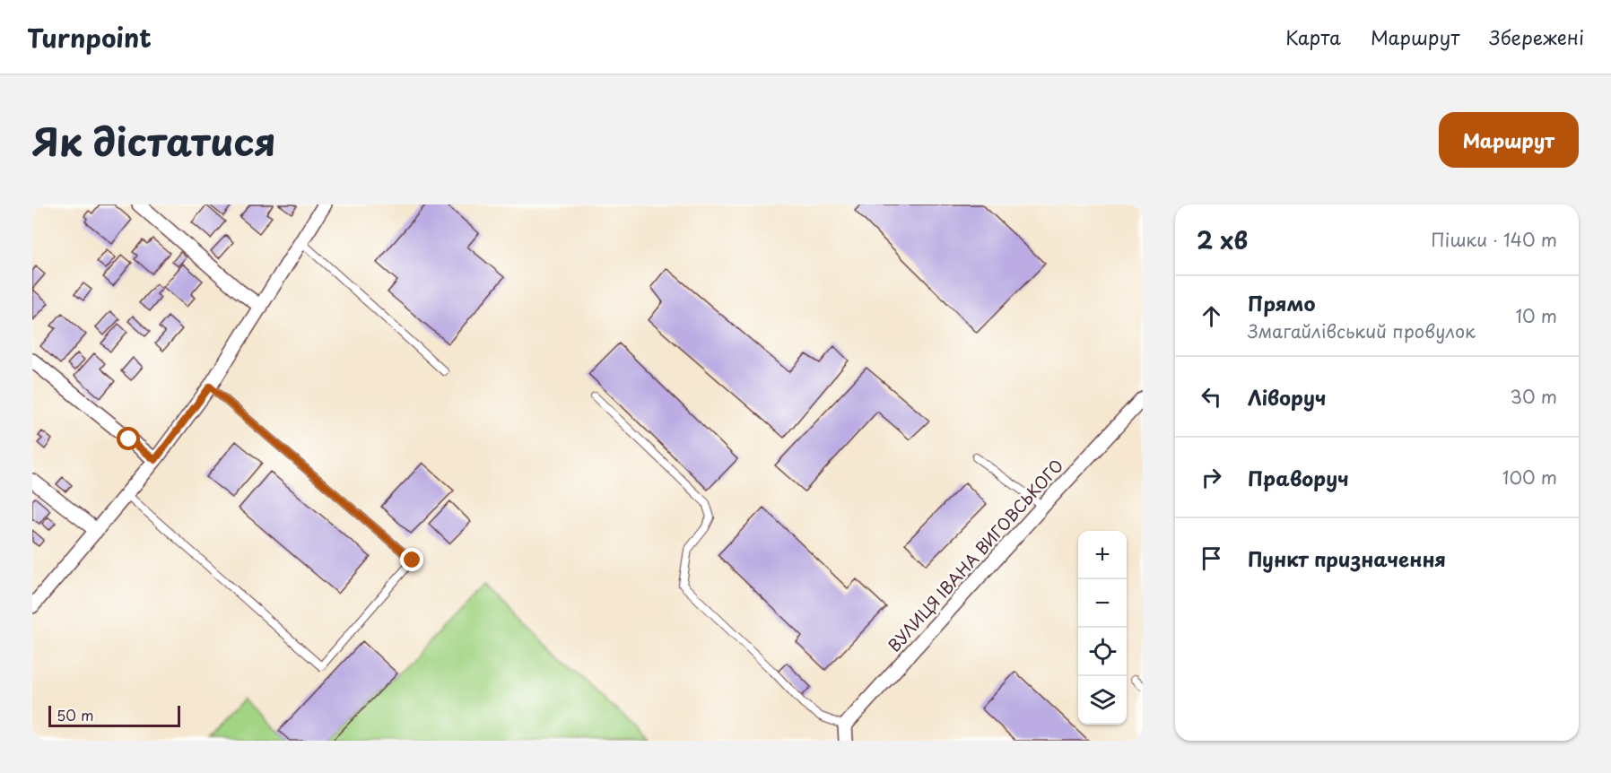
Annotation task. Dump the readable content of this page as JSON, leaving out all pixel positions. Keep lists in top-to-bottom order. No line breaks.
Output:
{"streets":{"street":["ВУЛИЦЯ ІВАНА ВИГОВСЬКОГО"]},"scale_bar":"50 m","page":{"header":"Turnpoint","nav":["Карта","Маршрут","Збережені"],"title":"Як дістатися","buttons":"Маршрут","heading":["2 хв","Пішки · 140 m"],"list":[["Прямо","Змагайлівський провулок","10 m"],["Ліворуч","30 m"],["Праворуч","100 m"],"Пункт призначення"],"map_buttons":["+","−"],"scale":"50 m"}}
